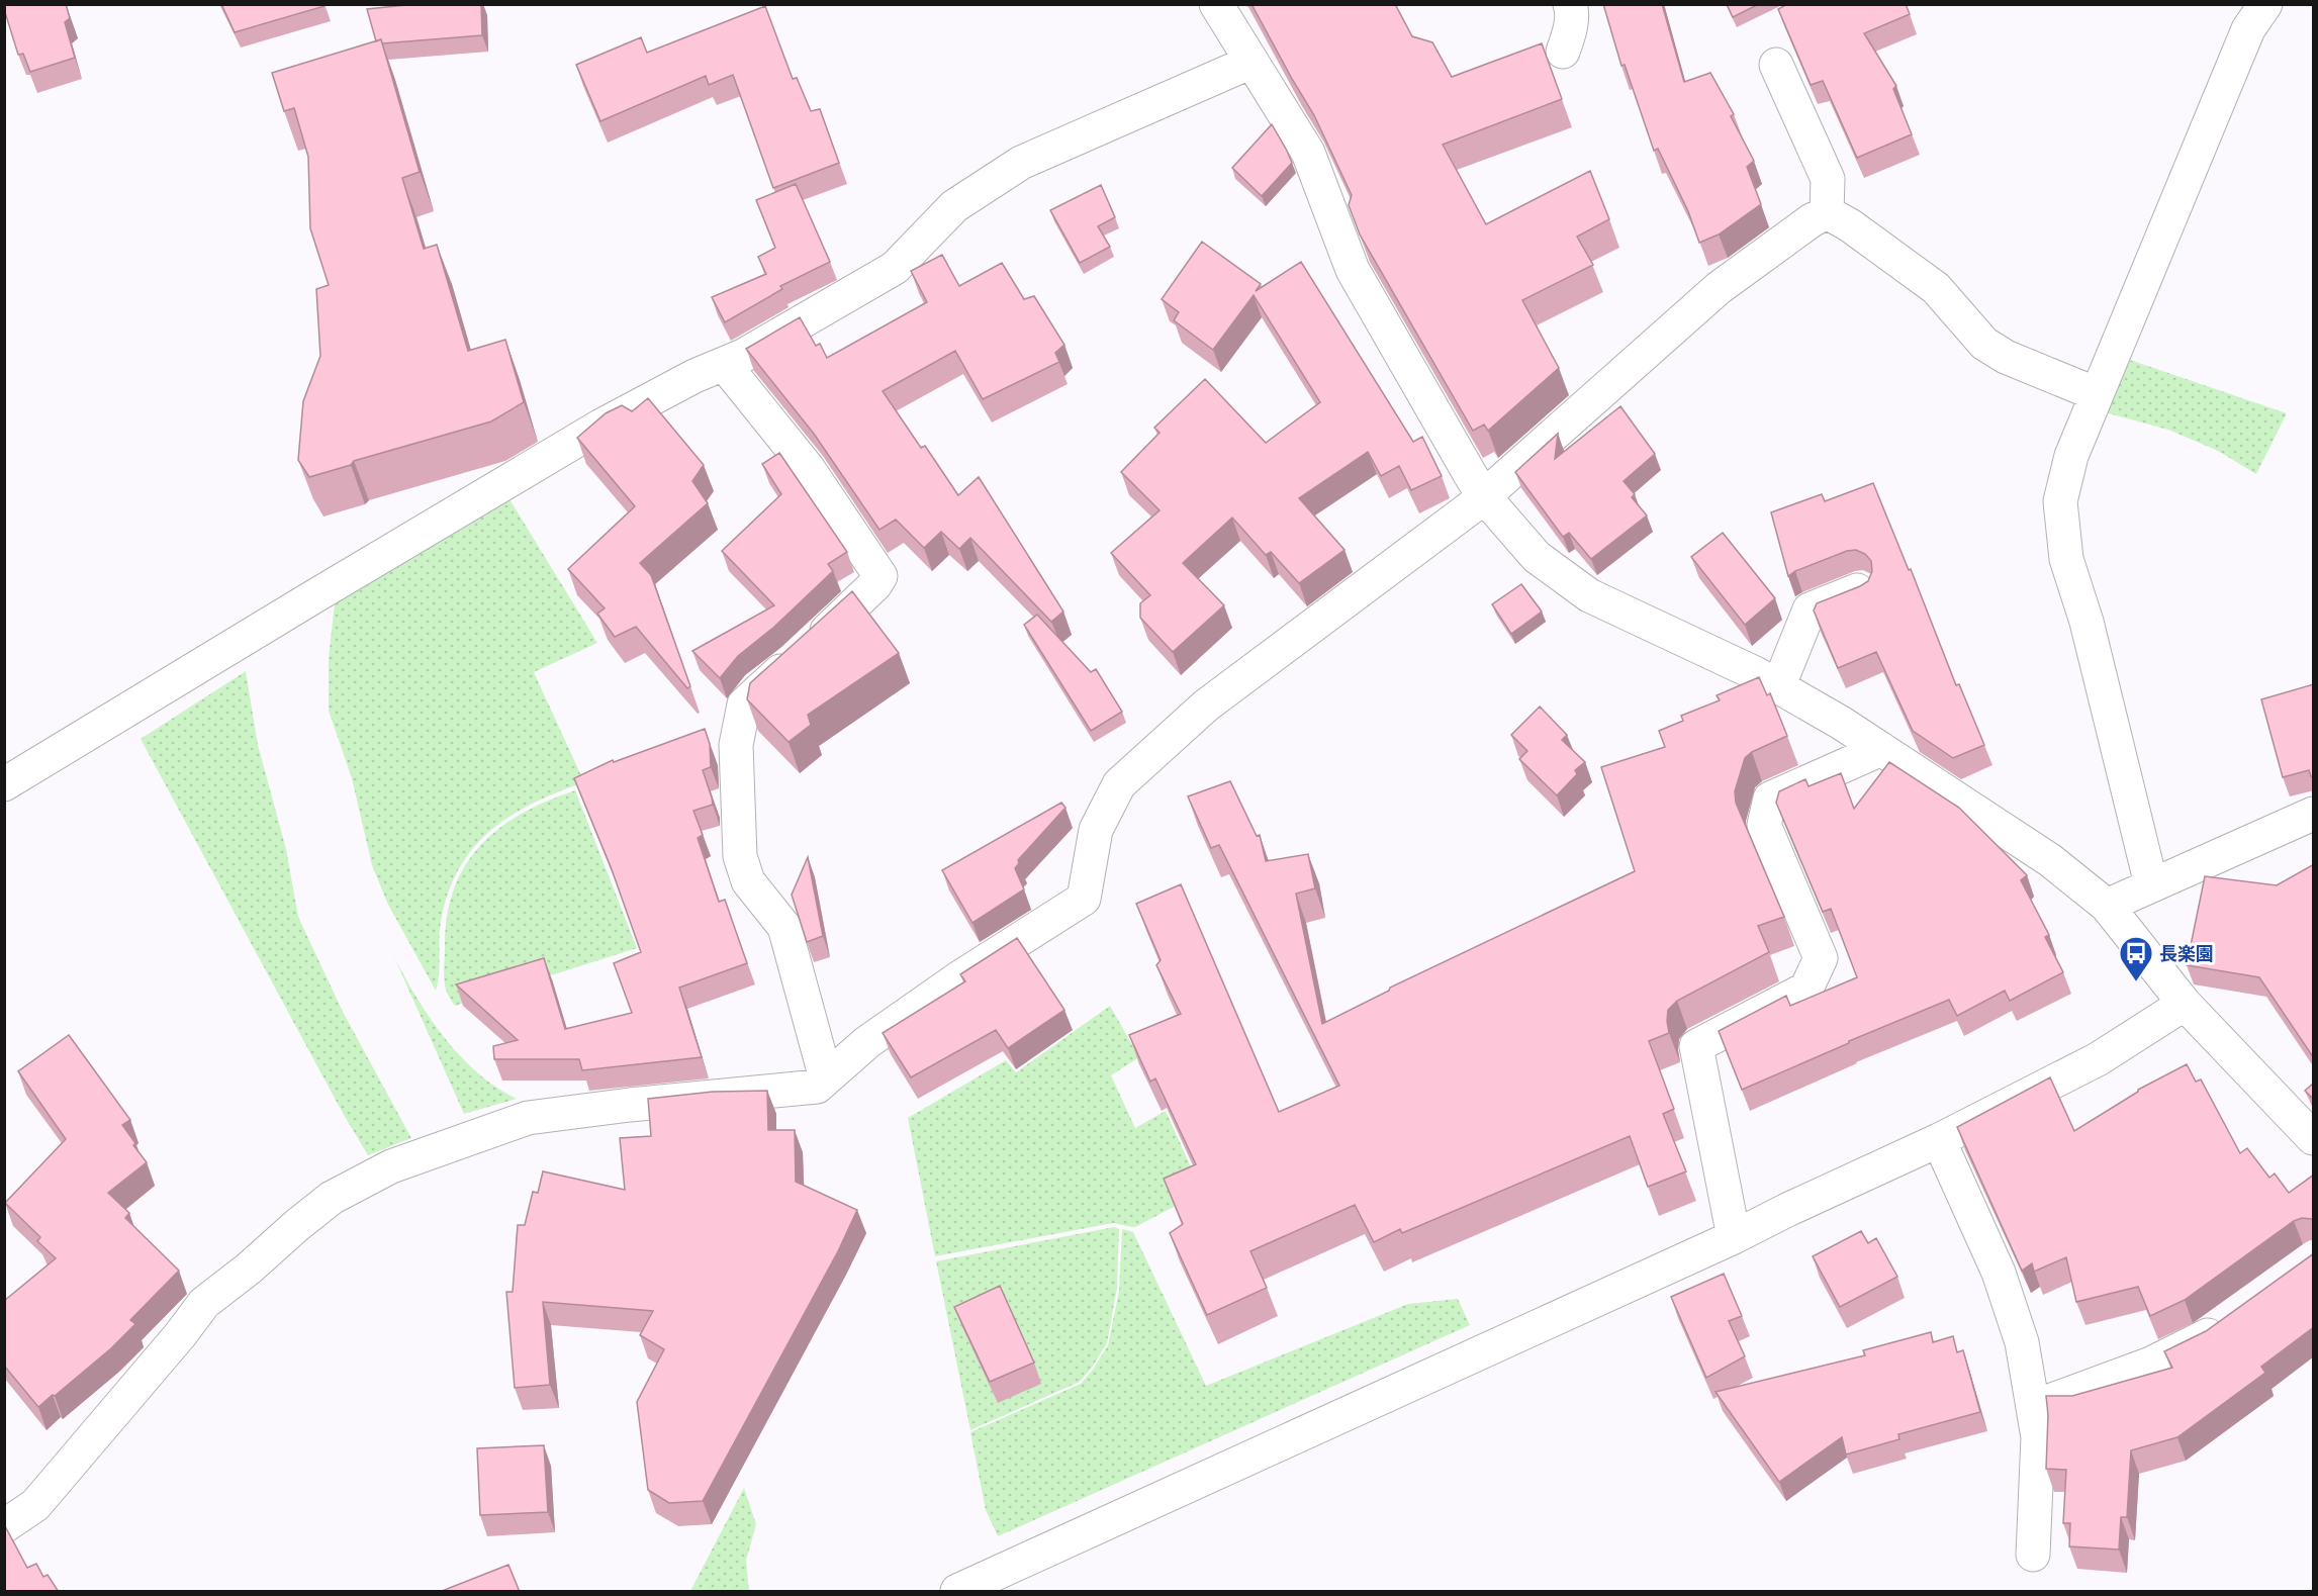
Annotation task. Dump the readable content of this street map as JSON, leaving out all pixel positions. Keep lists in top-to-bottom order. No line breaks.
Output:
{"places":{"bus stop":["長楽園"]}}
